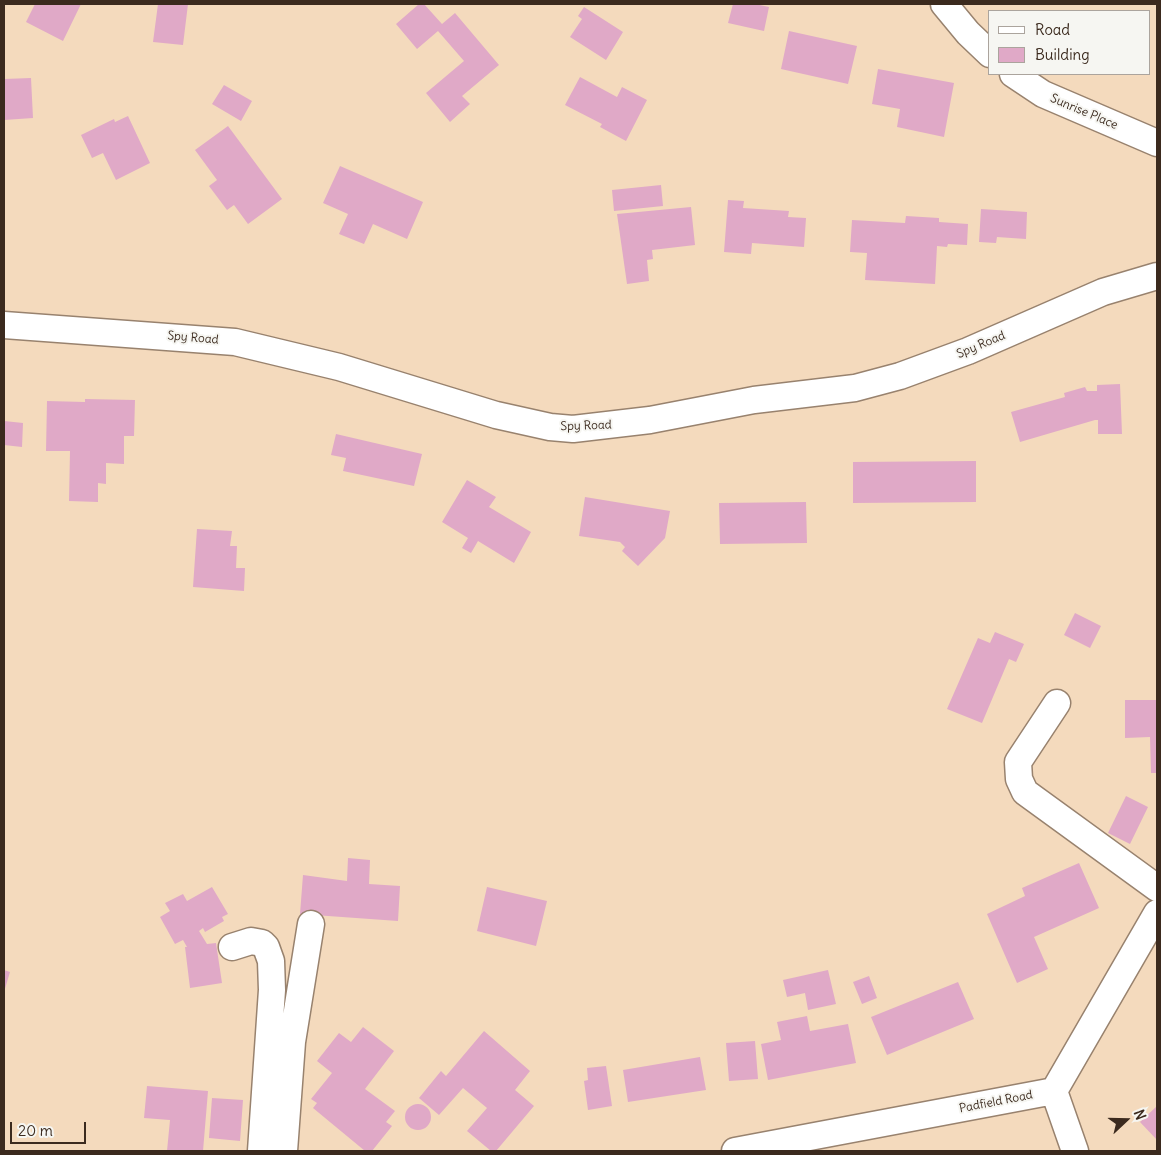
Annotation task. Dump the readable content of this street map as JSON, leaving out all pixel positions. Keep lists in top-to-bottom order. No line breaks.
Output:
{"streets":{"street":["Sunrise Place","Spy Road","Padfield Road"]},"legend":["Road","Building"],"scale_bar":"20 m","north":"right"}
